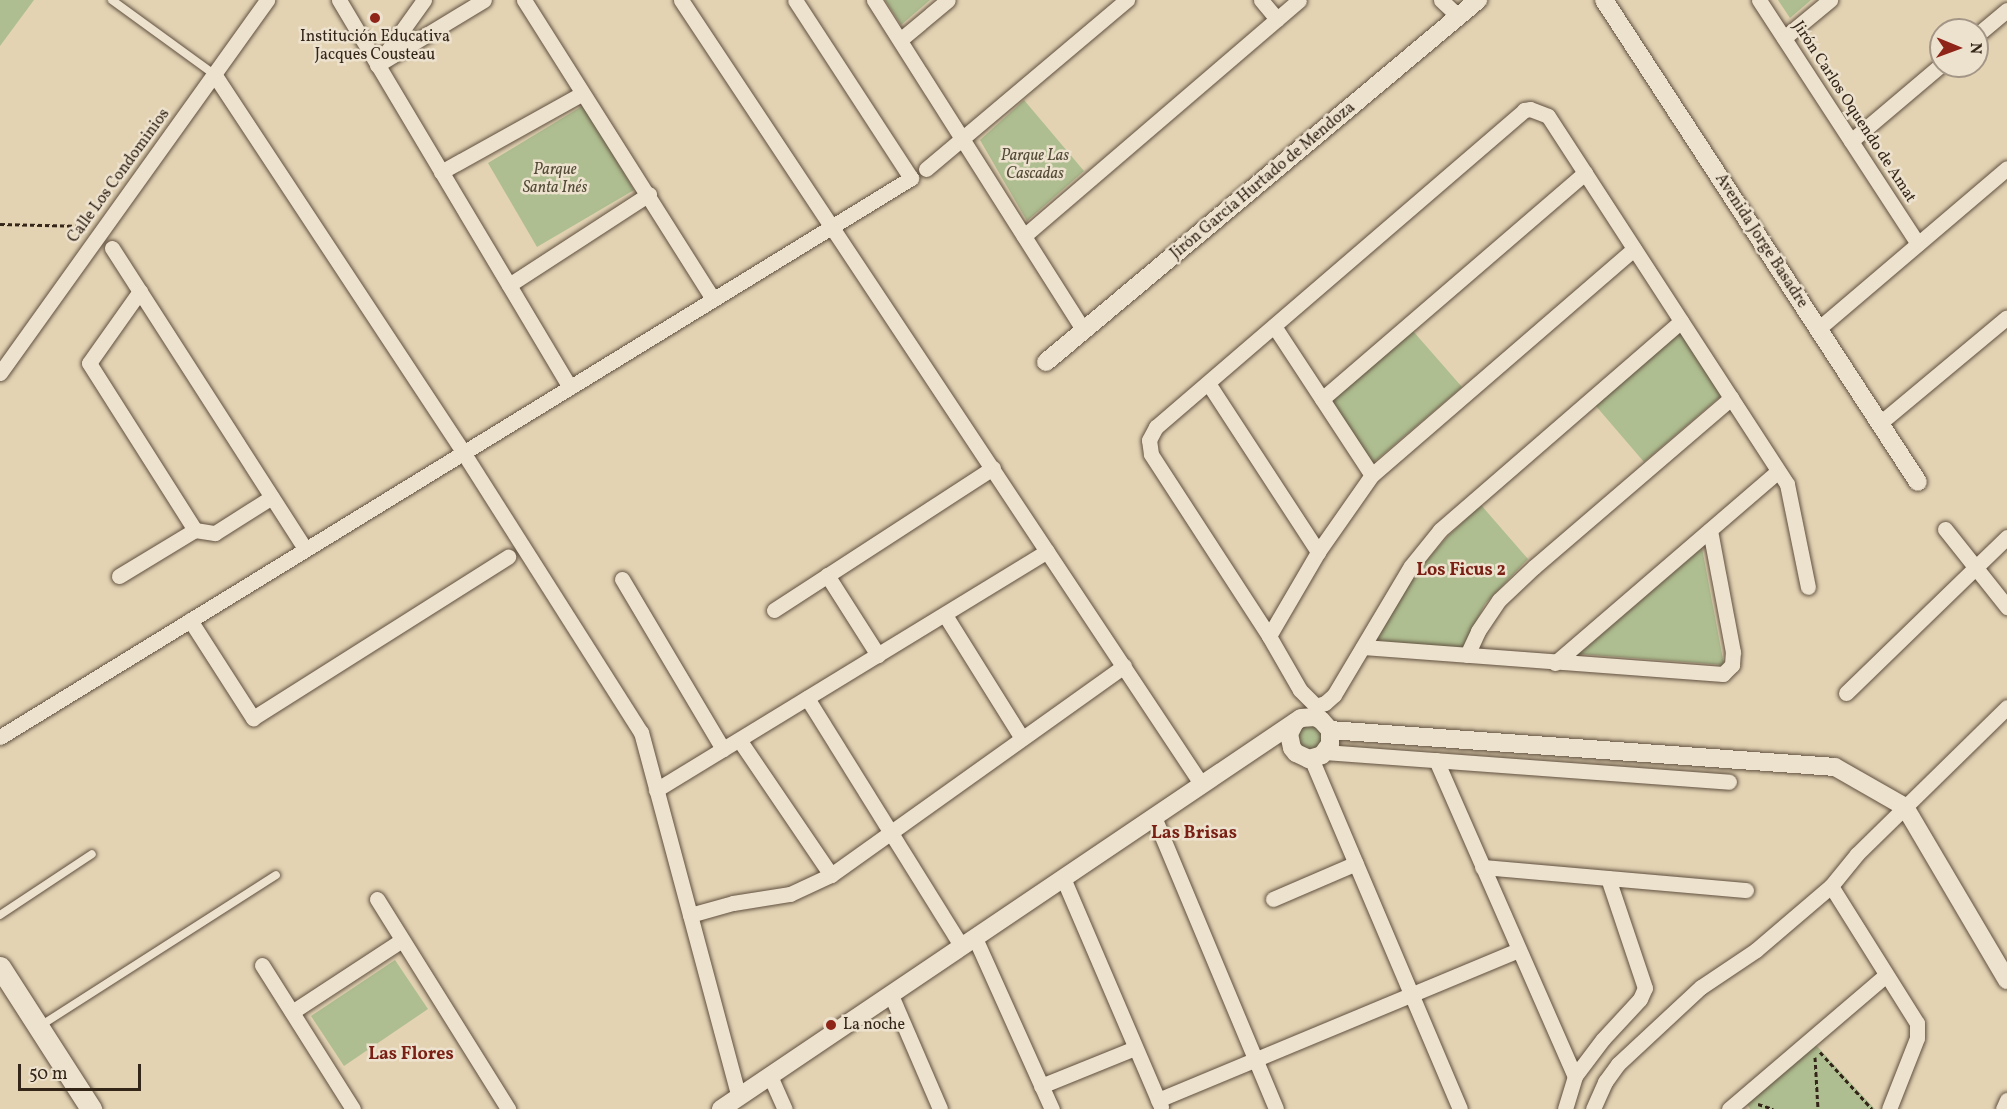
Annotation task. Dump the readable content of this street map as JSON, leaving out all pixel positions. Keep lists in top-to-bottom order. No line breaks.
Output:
{"streets":{"street":["Jirón Carlos Oquendo de Amat","Calle Los Condominios","Jirón García Hurtado de Mendoza","Avenida Jorge Basadre"]},"districts":["Los Ficus 2","Las Brisas","Las Flores"],"parks":["Parque Las Cascadas","Parque Santa Inés"],"places":["Institución Educativa Jacques Cousteau","La noche"],"scale_bar":"50 m","north":"right"}
